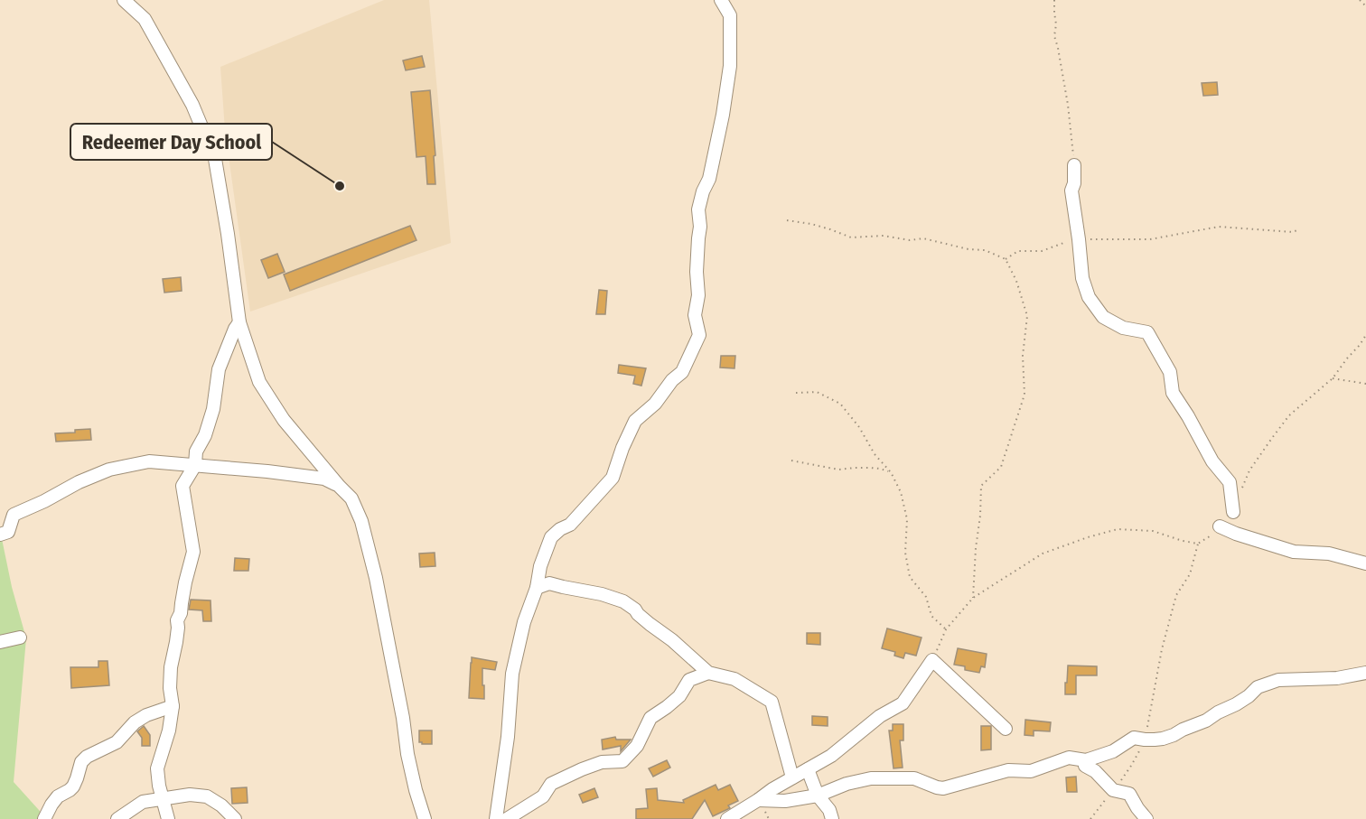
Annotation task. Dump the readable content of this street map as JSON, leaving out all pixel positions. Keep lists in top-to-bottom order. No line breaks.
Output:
{"places":["Redeemer Day School"]}
